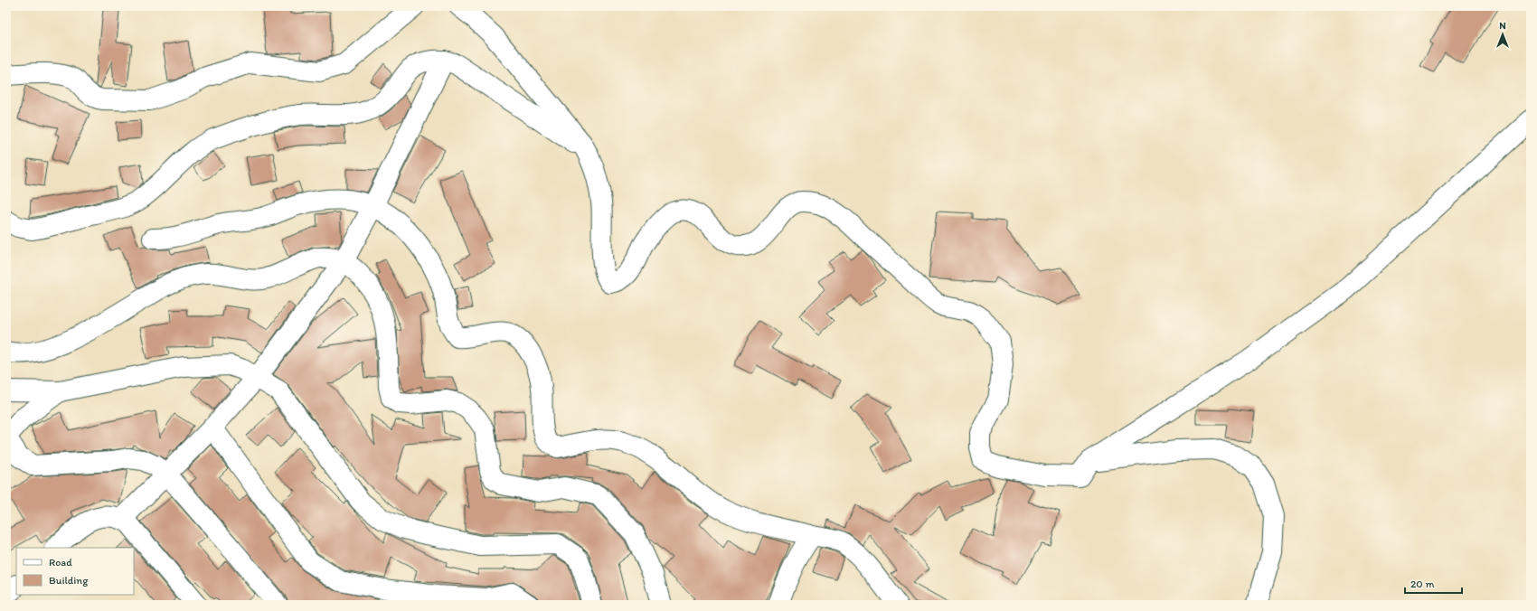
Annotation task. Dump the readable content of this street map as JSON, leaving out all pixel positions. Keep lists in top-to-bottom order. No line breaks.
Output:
{"legend":["Road","Building"],"scale_bar":"20 m","north":"top"}
